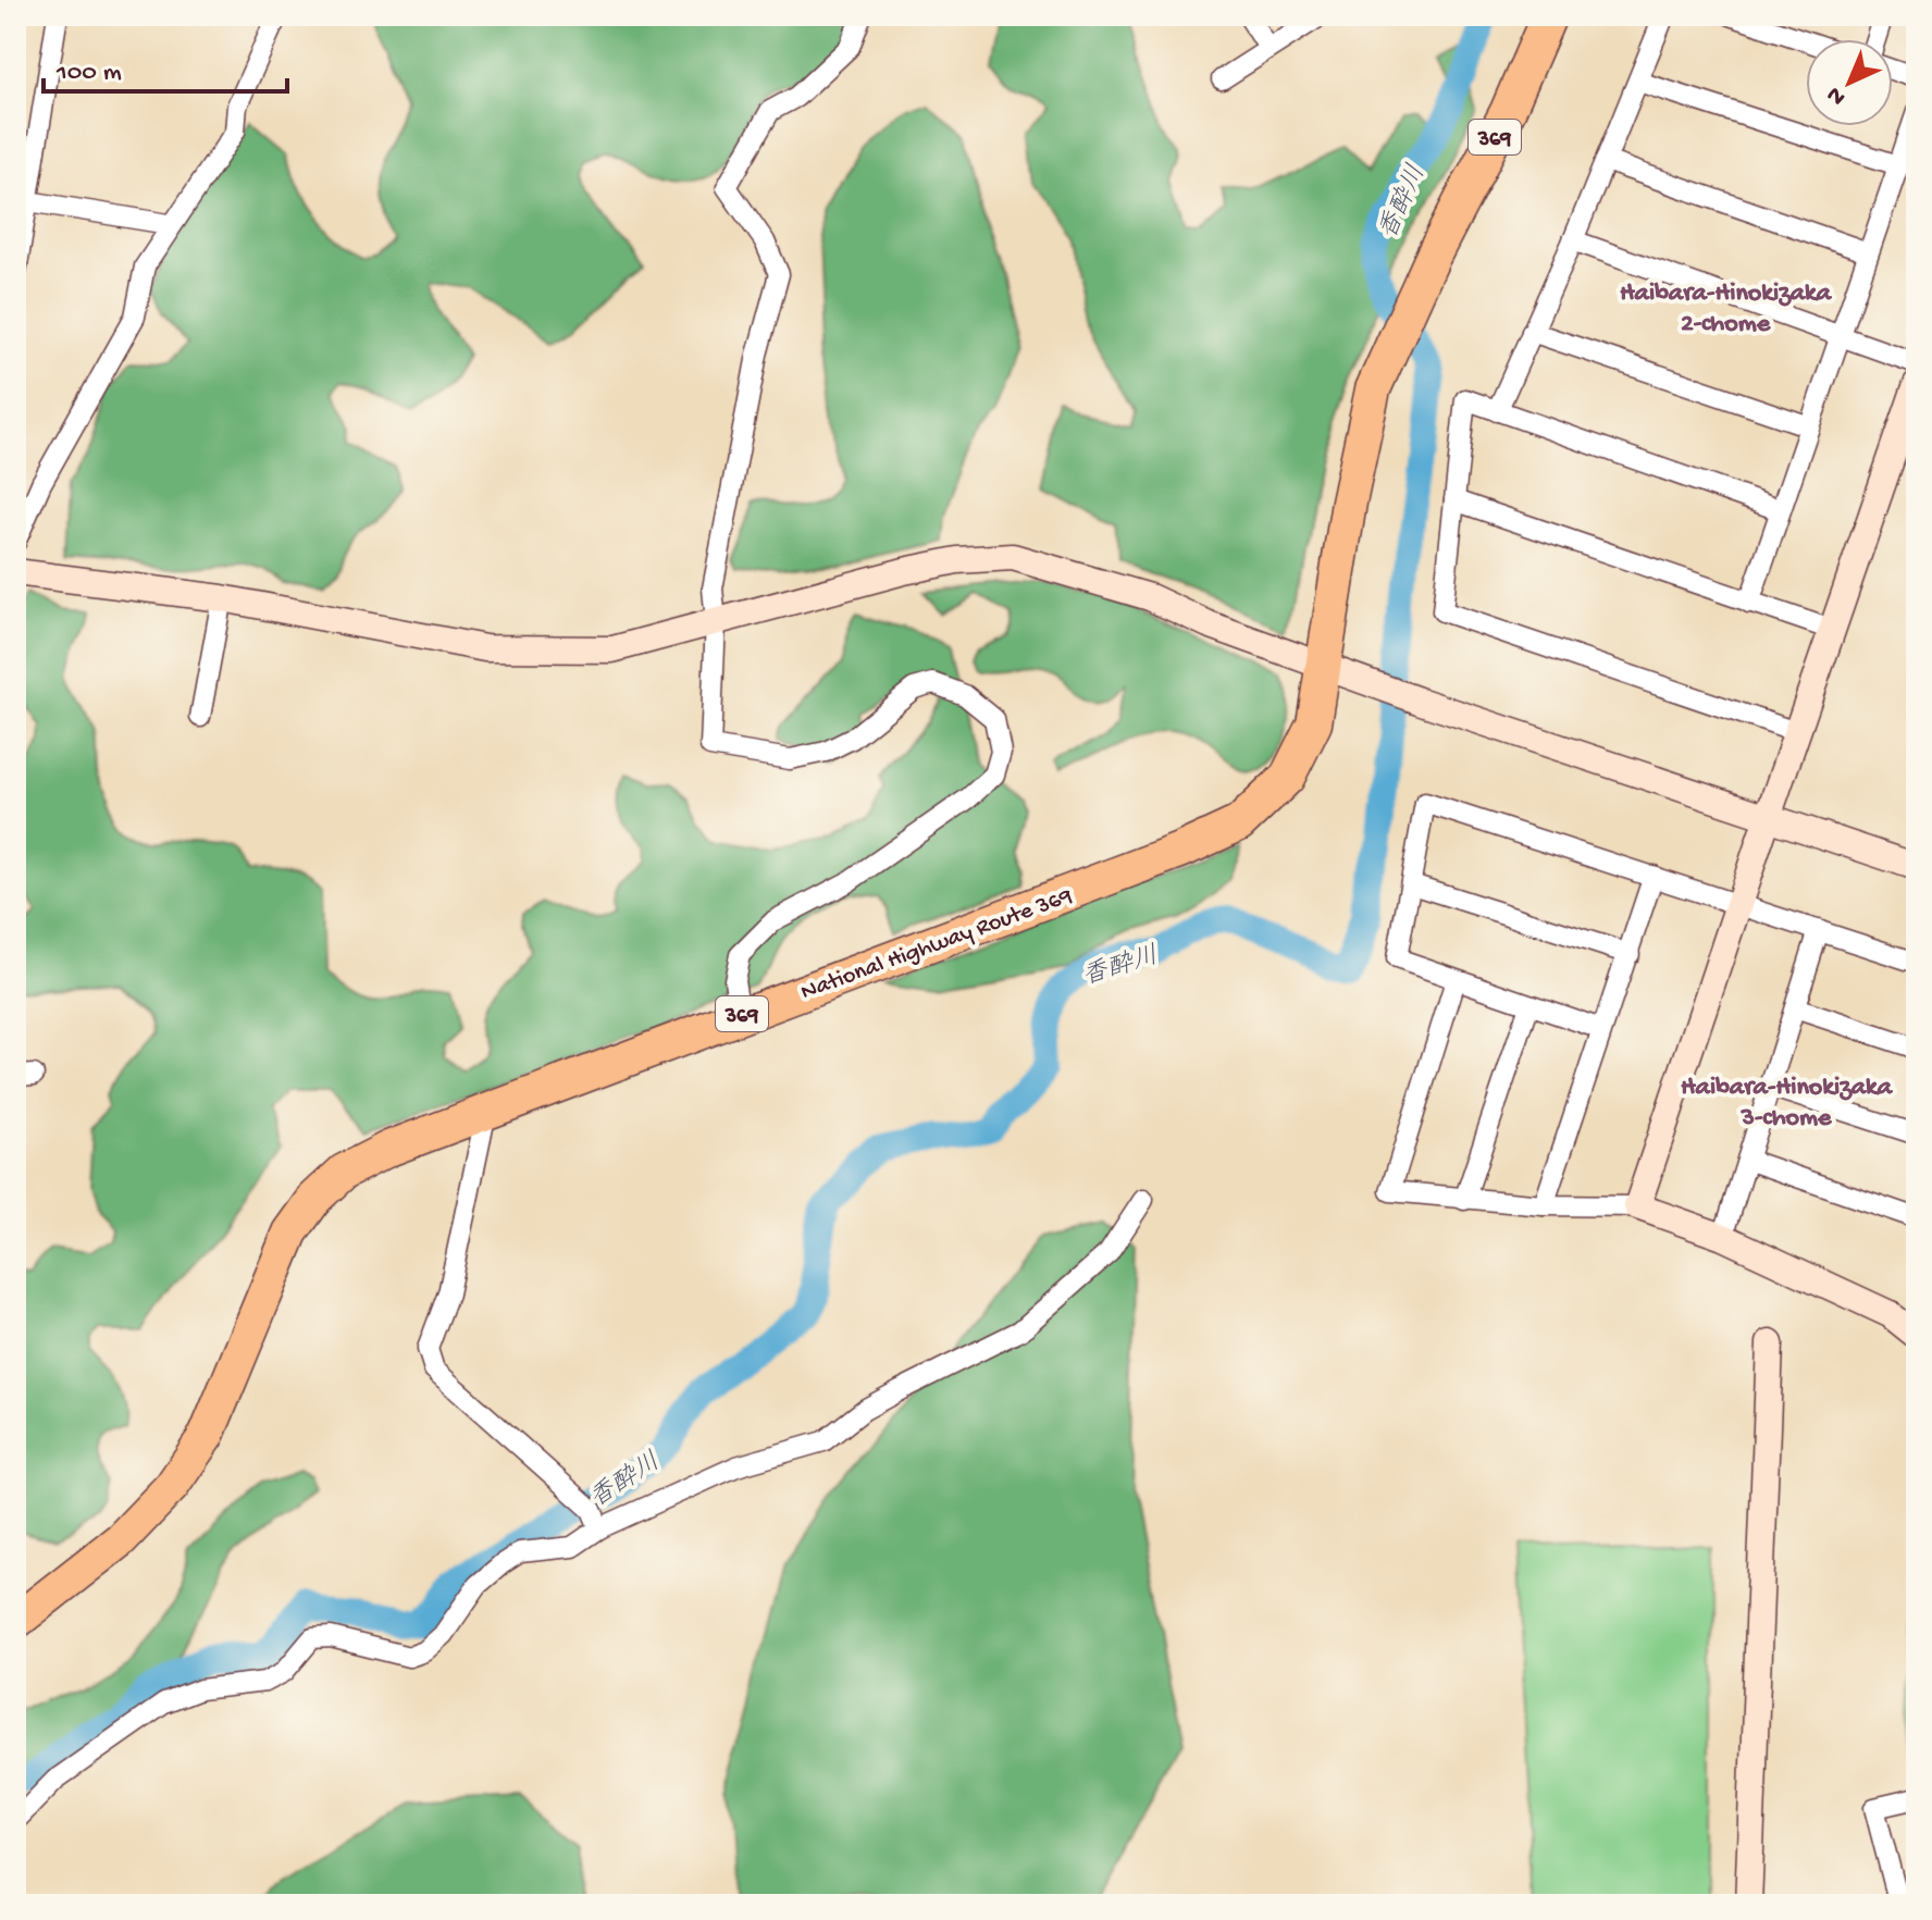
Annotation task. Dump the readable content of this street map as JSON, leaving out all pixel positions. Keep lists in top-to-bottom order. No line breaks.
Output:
{"streets":{"highway":["369","National Highway Route 369"]},"districts":["Haibara-Hinokizaka 2-chome","Haibara-Hinokizaka 3-chome"],"water":["香酔川"],"scale_bar":"100 m","north":"bottom left"}
